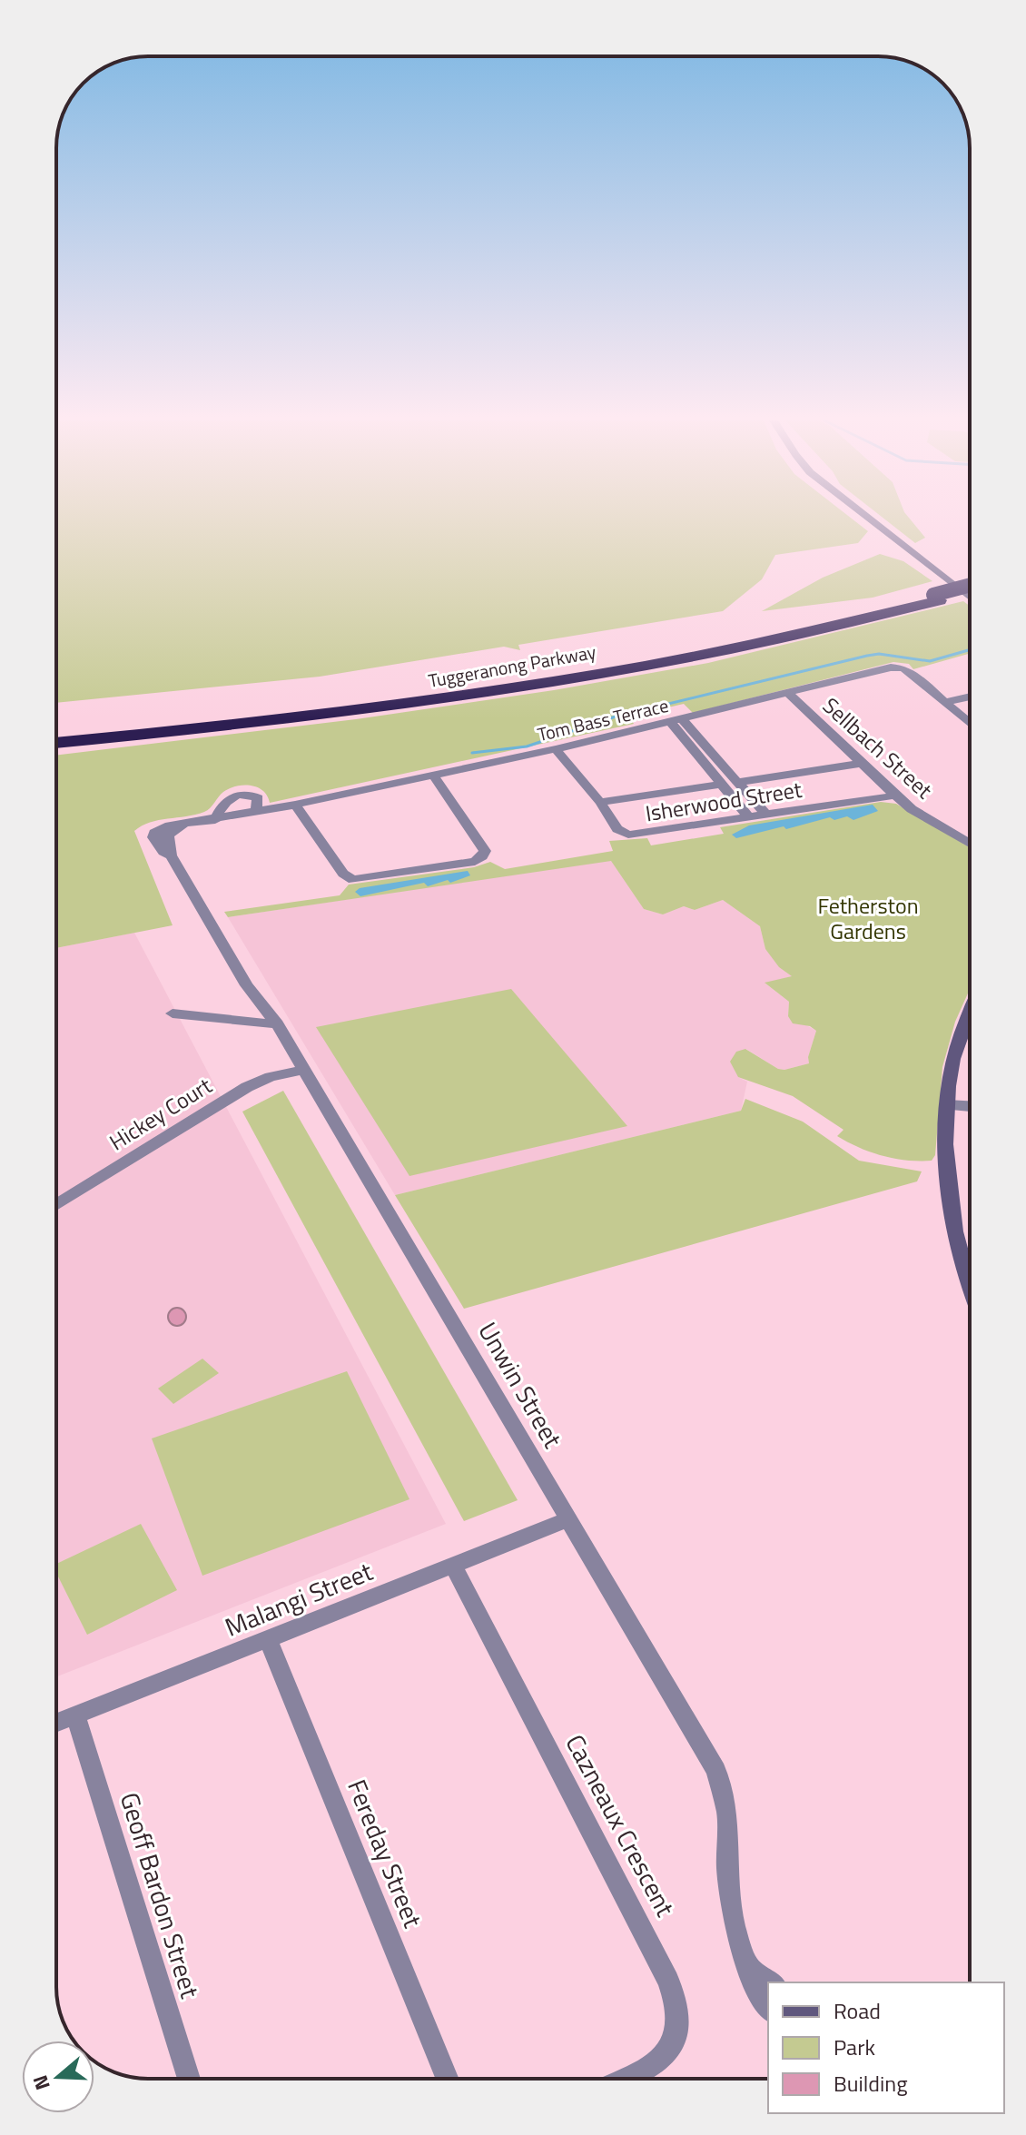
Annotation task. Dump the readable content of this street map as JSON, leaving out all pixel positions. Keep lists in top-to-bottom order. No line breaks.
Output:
{"streets":{"highway":["Tuggeranong Parkway"],"street":["Tom Bass Terrace","Sellbach Street","Isherwood Street","Hickey Court","Unwin Street","Malangi Street","Cazneaux Crescent","Fereday Street","Geoff Bardon Street"]},"crossings":[["Tom Bass Terrace","Sellbach Street"],["Tom Bass Terrace","Isherwood Street"],["Tom Bass Terrace","Unwin Street"],["Sellbach Street","Isherwood Street"],["Hickey Court","Unwin Street"],["Unwin Street","Malangi Street"],["Malangi Street","Cazneaux Crescent"],["Malangi Street","Fereday Street"],["Malangi Street","Geoff Bardon Street"]],"parks":["Fetherston Gardens"],"legend":["Road","Park","Building"],"north":"left"}
